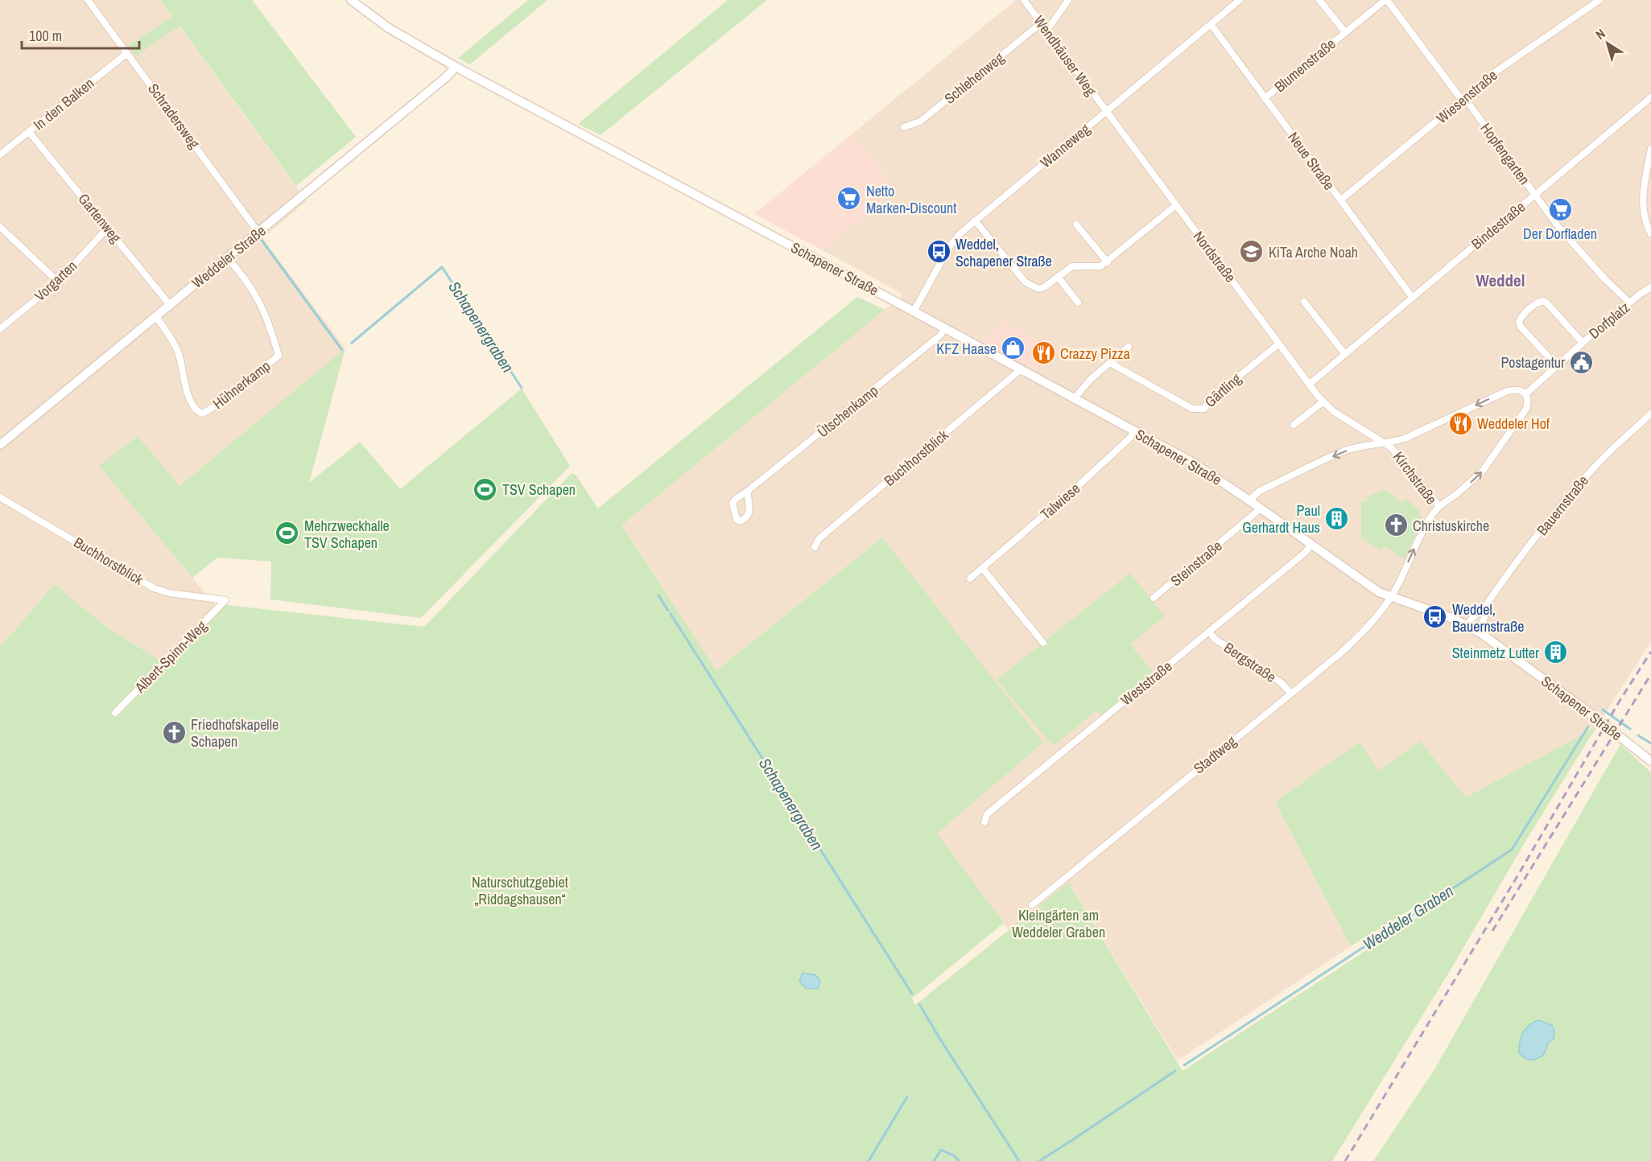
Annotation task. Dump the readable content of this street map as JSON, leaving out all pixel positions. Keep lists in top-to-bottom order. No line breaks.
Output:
{"streets":{"street":["Wendhäuser Weg","Blumenstraße","Schlehenweg","Wiesenstraße","In den Balken","Schradersweg","Wanneweg","Hopfengarten","Neue Straße","Gartenweg","Bindestraße","Weddeler Straße","Nordstraße","Schapener Straße","Vorgarten","Dorfplatz","Hühnerkamp","Gärtling","Ütschenkamp","Buchhorstblick","Kirchstraße","Talwiese","Bauernstraße","Steinstraße","Albert-Spinn-Weg","Bergstraße","Weststraße","Stadtweg"]},"crossings":[["Wendhäuser Weg","Schlehenweg"],["Wendhäuser Weg","Wanneweg"],["Wendhäuser Weg","Nordstraße"],["Blumenstraße","Hopfengarten"],["Blumenstraße","Neue Straße"],["Wiesenstraße","Hopfengarten"],["Wiesenstraße","Neue Straße"],["In den Balken","Schradersweg"],["In den Balken","Gartenweg"],["Schradersweg","Weddeler Straße"],["Wanneweg","Neue Straße"],["Wanneweg","Nordstraße"],["Wanneweg","Schapener Straße"],["Hopfengarten","Bindestraße"],["Hopfengarten","Dorfplatz"],["Neue Straße","Bindestraße"],["Gartenweg","Weddeler Straße"],["Gartenweg","Vorgarten"],["Bindestraße","Nordstraße"],["Weddeler Straße","Schapener Straße"],["Weddeler Straße","Hühnerkamp"],["Nordstraße","Gärtling"],["Nordstraße","Kirchstraße"],["Schapener Straße","Ütschenkamp"],["Schapener Straße","Buchhorstblick"],["Schapener Straße","Kirchstraße"],["Schapener Straße","Talwiese"],["Schapener Straße","Bauernstraße"],["Schapener Straße","Steinstraße"],["Schapener Straße","Weststraße"],["Schapener Straße","Stadtweg"],["Buchhorstblick","Albert-Spinn-Weg"],["Kirchstraße","Stadtweg"],["Bergstraße","Weststraße"],["Bergstraße","Stadtweg"]],"districts":["Weddel"],"water":["Schapenergraben","Weddeler Graben"],"parks":["Naturschutzgebiet „Riddagshausen“","Kleingärten am Weddeler Graben"],"places":{"supermarket":["Netto Marken-Discount","Der Dorfladen"],"bus stop":["Weddel, Schapener Straße","Weddel, Bauernstraße"],"school or university":["KiTa Arche Noah"],"shop":["KFZ Haase"],"restaurant":["Crazzy Pizza","Weddeler Hof"],"public building":["Postagentur"],"sports":["TSV Schapen","Mehrzweckhalle TSV Schapen"],"building":["Paul Gerhardt Haus","Steinmetz Lutter"],"church":["Christuskirche","Friedhofskapelle Schapen"]},"scale_bar":"100 m","north":"top left"}
